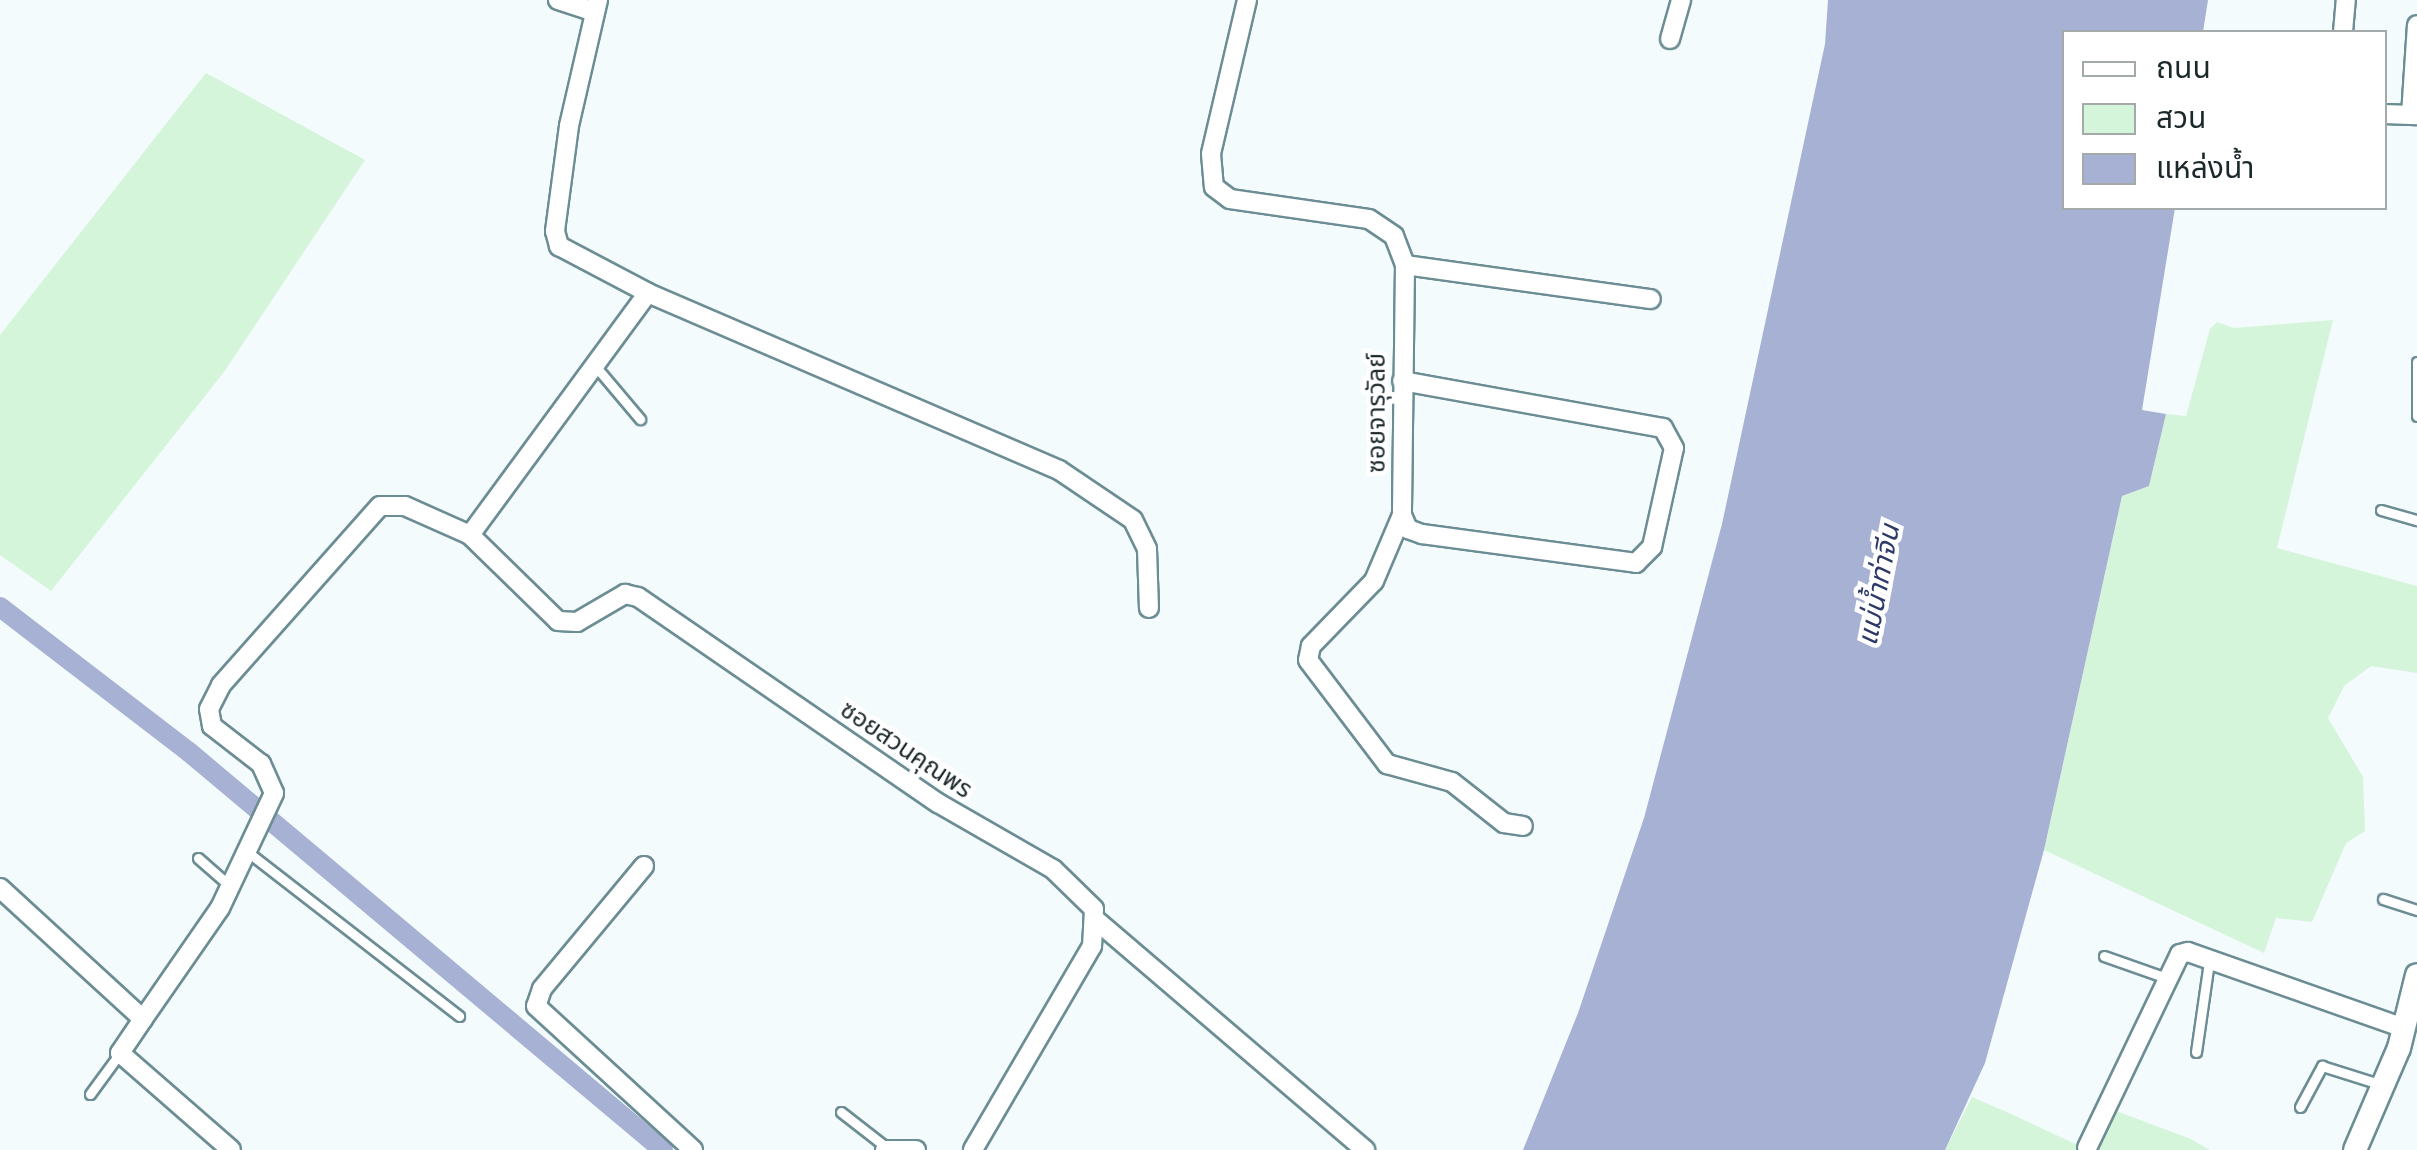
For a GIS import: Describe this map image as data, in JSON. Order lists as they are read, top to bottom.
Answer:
{
  "streets": {
    "street": ["ซอยจารุวัลย์", "ซอยสวนคุณพร"]
  },
  "water": ["แม่น้ำท่าจีน"],
  "legend": ["ถนน", "สวน", "แหล่งน้ำ"]
}
